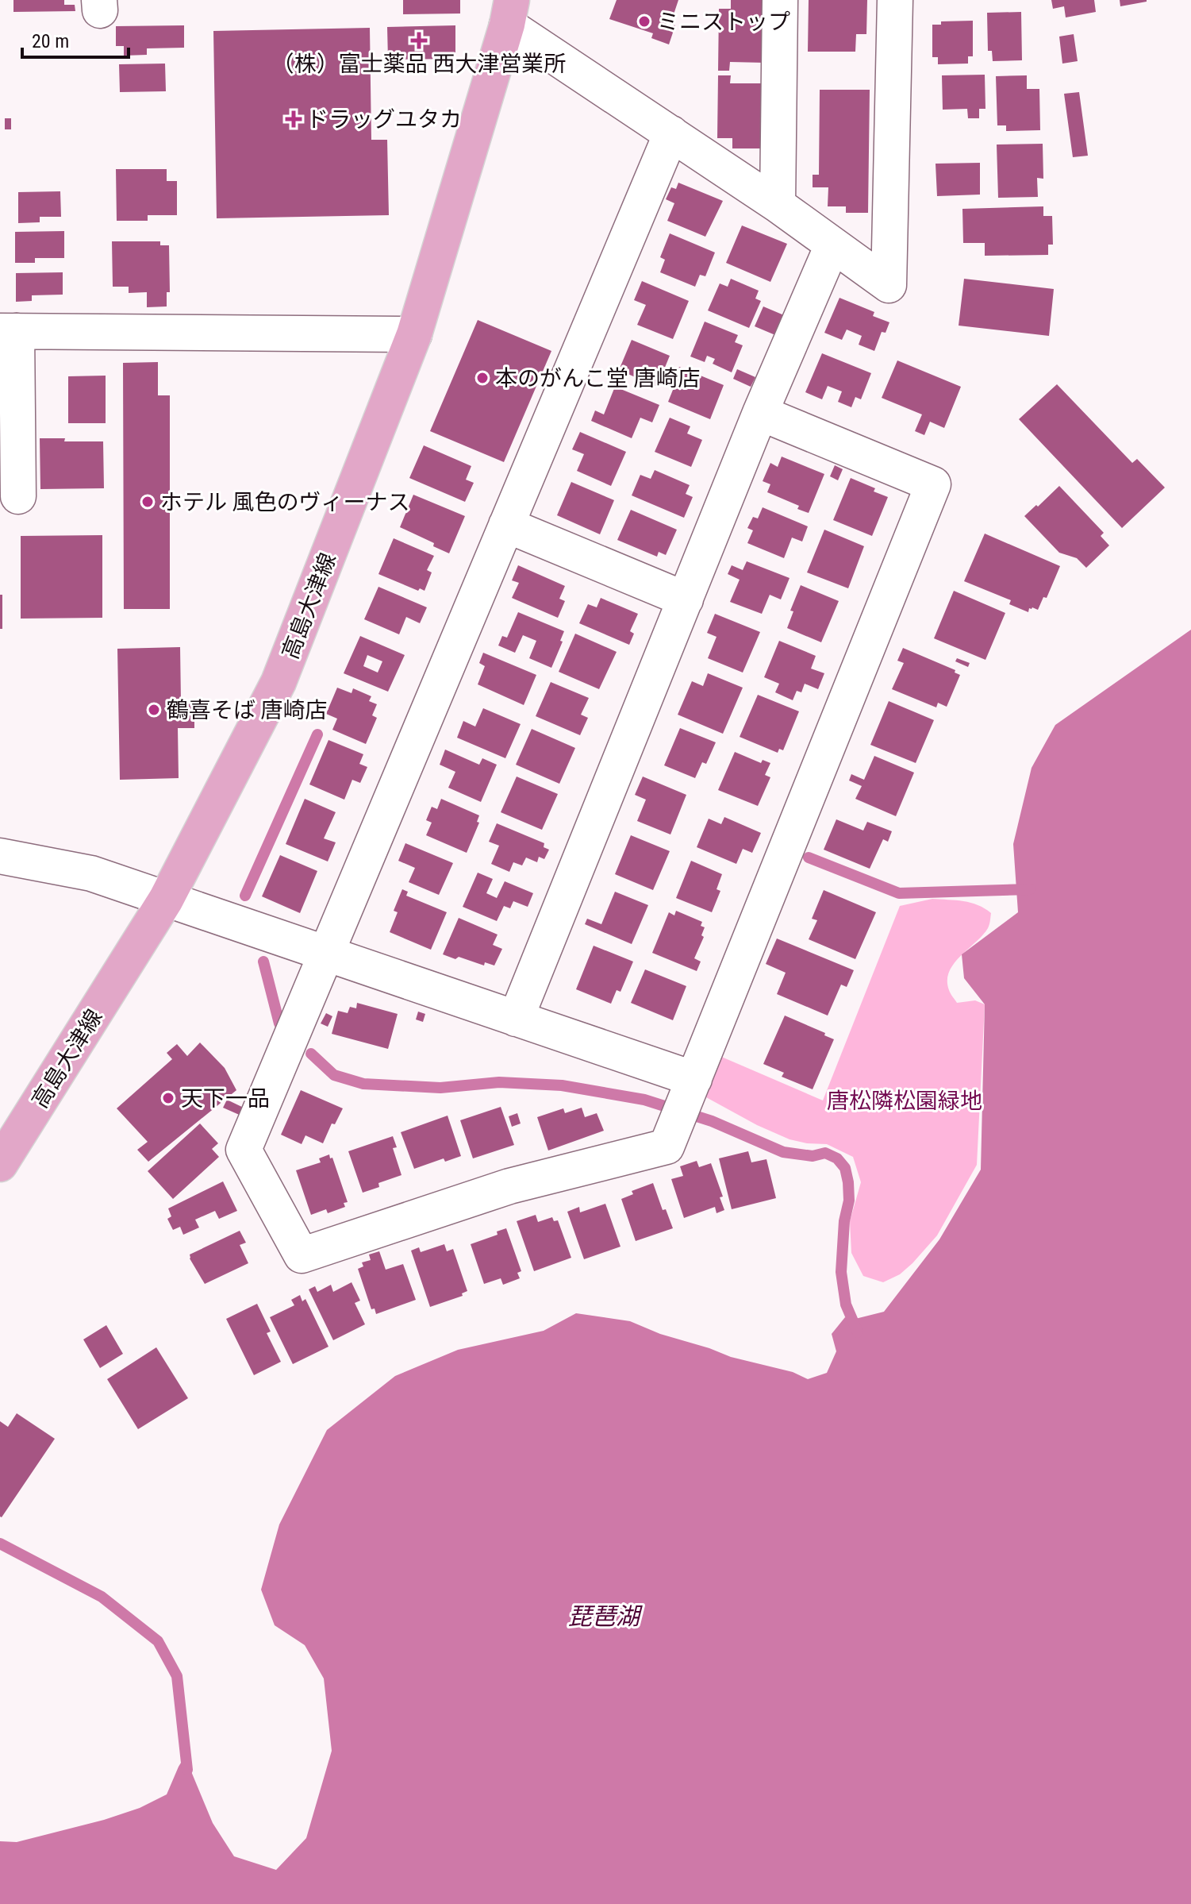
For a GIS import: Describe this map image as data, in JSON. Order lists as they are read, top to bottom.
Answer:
{
  "streets": {
    "main road": ["高島大津線"]
  },
  "water": ["琵琶湖"],
  "parks": ["唐松隣松園緑地"],
  "places": {
    "other": [
      "ミニストップ",
      "本のがんこ堂 唐崎店",
      "ホテル 風色のヴィーナス",
      "鶴喜そば 唐崎店",
      "天下一品"
    ],
    "health": ["（株）富士薬品 西大津営業所", "ドラッグユタカ"]
  },
  "scale_bar": "20 m"
}
